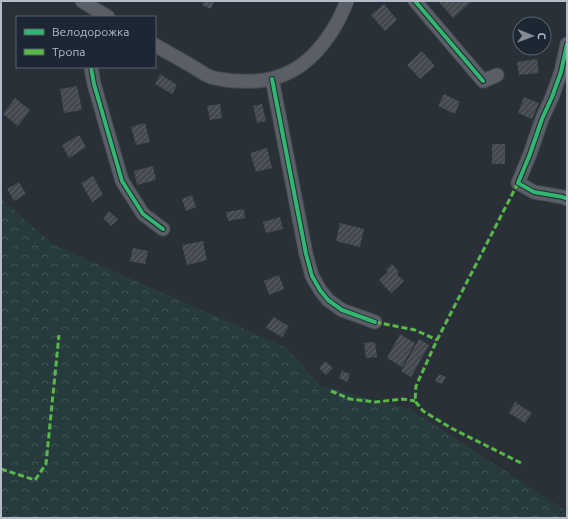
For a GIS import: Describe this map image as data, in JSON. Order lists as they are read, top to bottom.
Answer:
{
  "legend": ["Велодорожка", "Тропа"],
  "north": "right"
}
